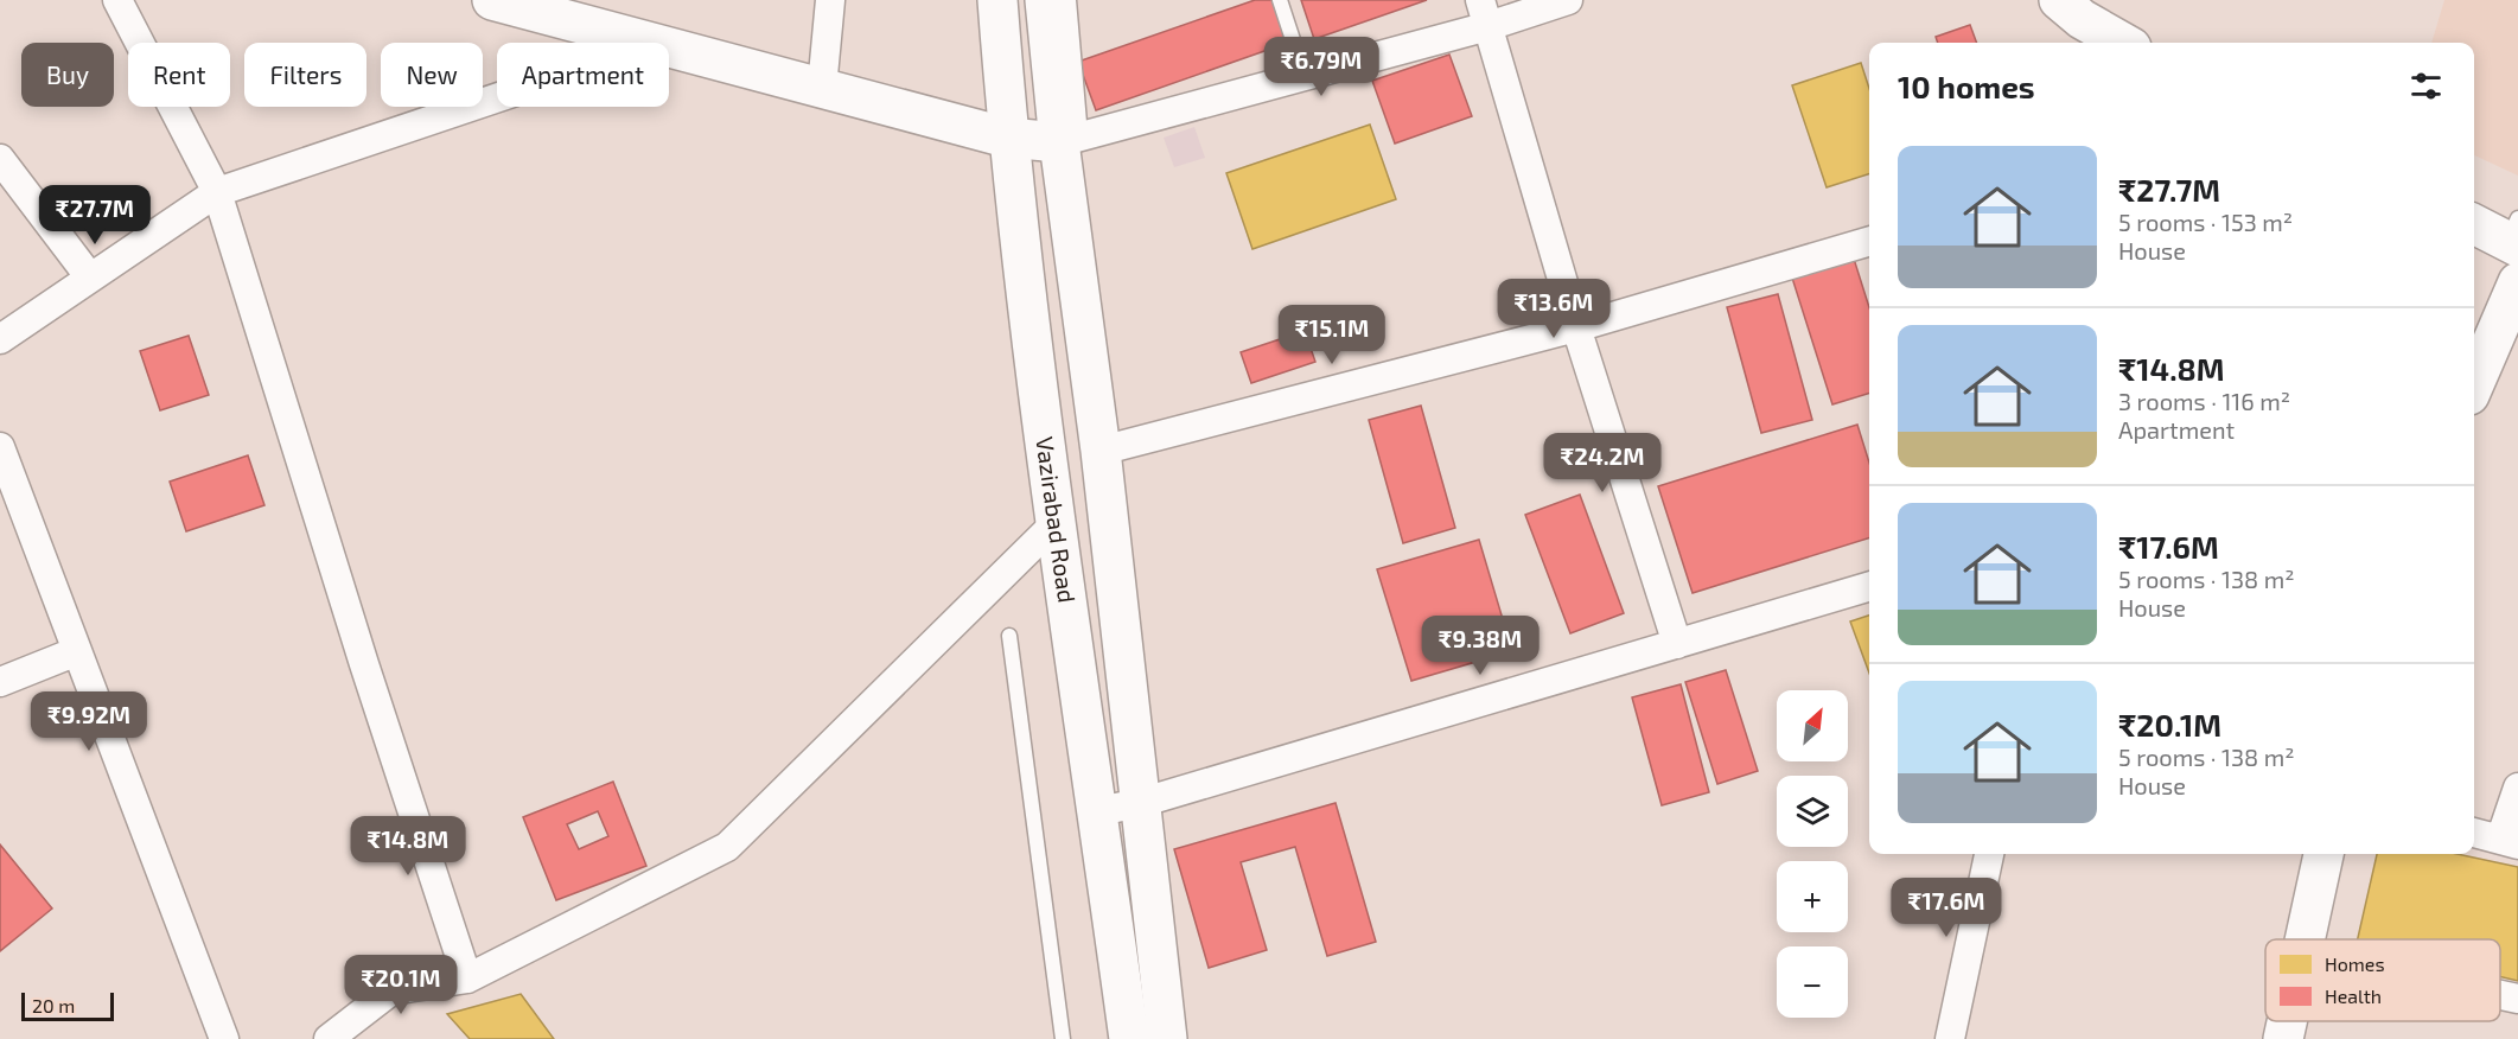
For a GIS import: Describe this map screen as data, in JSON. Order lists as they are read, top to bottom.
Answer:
{
  "streets": {
    "main road": ["Vazirabad Road"]
  },
  "legend": ["Homes", "Health"],
  "scale_bar": "20 m",
  "north": "top right",
  "page": {
    "price": [
      "₹6.79M",
      "₹27.7M",
      "₹13.6M",
      "₹15.1M",
      "₹24.2M",
      "₹9.38M",
      "₹9.92M",
      "₹14.8M",
      "₹17.6M",
      "₹20.1M"
    ],
    "chip": [
      "Buy",
      "Rent",
      "Filters",
      "New",
      "Apartment"
    ],
    "heading": "10 homes",
    "list": [
      {
        "name": "₹27.7M",
        "note": "5 rooms · 153 m² · House"
      },
      {
        "name": "₹14.8M",
        "note": "3 rooms · 116 m² · Apartment"
      },
      {
        "name": "₹17.6M",
        "note": "5 rooms · 138 m² · House"
      },
      {
        "name": "₹20.1M",
        "note": "5 rooms · 138 m² · House"
      }
    ],
    "map_buttons": ["+", "−"],
    "scale": "20 m"
  }
}
